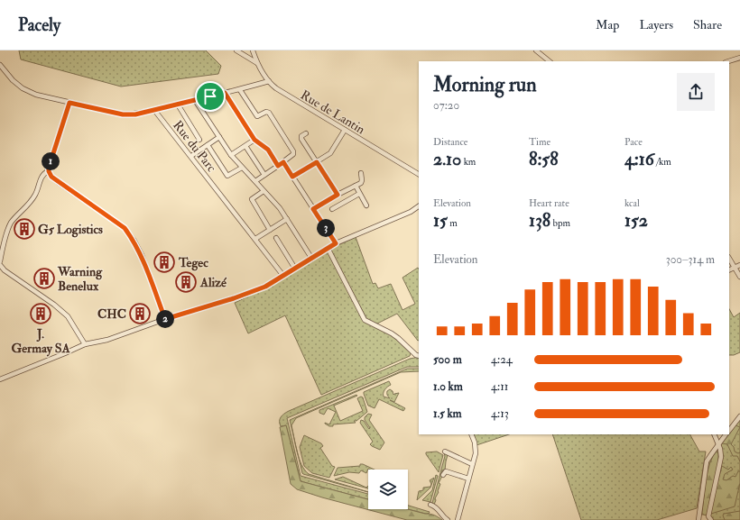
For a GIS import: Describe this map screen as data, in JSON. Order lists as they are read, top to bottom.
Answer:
{
  "streets": {
    "street": ["Rue de Lantin", "Rue du Parc"]
  },
  "places": {
    "building": [
      "G5 Logistics",
      "Tegec",
      "Warning Benelux",
      "Alizé",
      "J. Germay SA",
      "CHC"
    ]
  },
  "page": {
    "header": "Pacely",
    "nav": ["Map", "Layers", "Share"],
    "heading": ["Morning run", "07:20"],
    "stats": [
      ["Distance", "2.10 km"],
      ["Time", "8:58"],
      ["Pace", "4:16 /km"],
      ["Elevation", "15 m"],
      ["Heart rate", "138 bpm"],
      ["kcal", "152"]
    ],
    "pins": ["1", "3", "2"],
    "chart": ["Elevation", "300–314 m"],
    "list": [
      {
        "name": "500 m",
        "note": "4:24"
      },
      {
        "name": "1.0 km",
        "note": "4:11"
      },
      {
        "name": "1.5 km",
        "note": "4:13"
      }
    ]
  }
}
